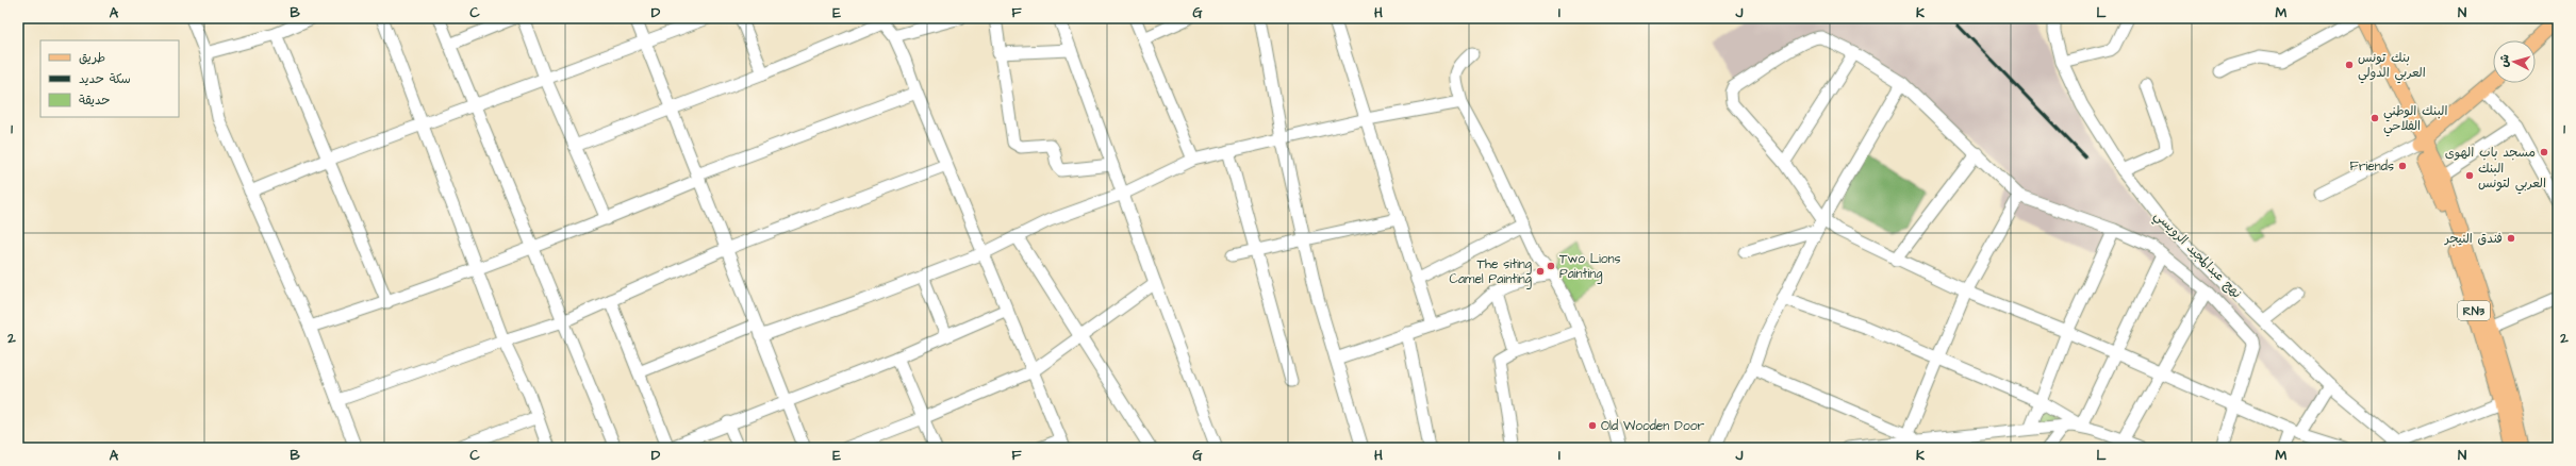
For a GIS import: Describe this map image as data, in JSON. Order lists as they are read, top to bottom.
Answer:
{
  "streets": {
    "main road": ["RN3"],
    "street": ["نهج عبدالمجيد الرويسي"]
  },
  "places": [
    "بنك تونس العربي الدولي",
    "البنك الوطني الفلاحي",
    "مسجد باب الهوى",
    "Friends",
    "البنك العربي لتونس",
    "فندق النيجر",
    "Two Lions Painting",
    "The siting Camel Painting",
    "Old Wooden Door"
  ],
  "legend": ["طريق", "سكة حديد", "حديقة"],
  "north": "left",
  "grid": {
    "columns": [
      "A",
      "B",
      "C",
      "D",
      "E",
      "F",
      "G",
      "H",
      "I",
      "J",
      "K",
      "L",
      "M",
      "N"
    ],
    "rows": ["1", "2"]
  }
}
